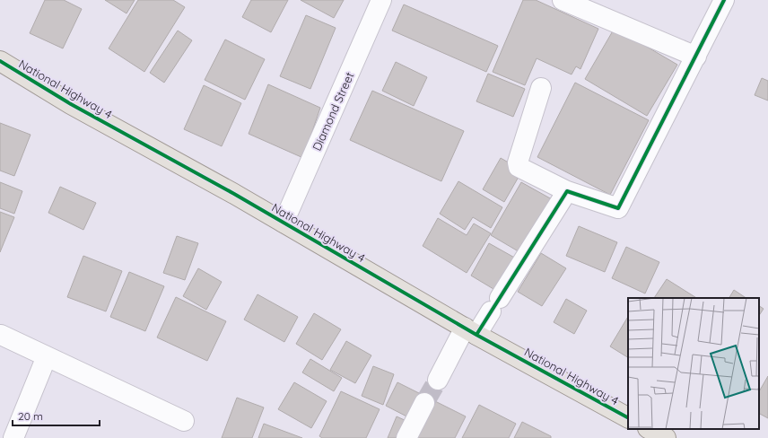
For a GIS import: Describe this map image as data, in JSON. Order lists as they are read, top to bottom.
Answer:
{
  "streets": {
    "main road": ["National Highway 4"],
    "street": ["Diamond Street"]
  },
  "crossings": [
    ["National Highway 4", "Diamond Street"]
  ],
  "scale_bar": "20 m"
}
